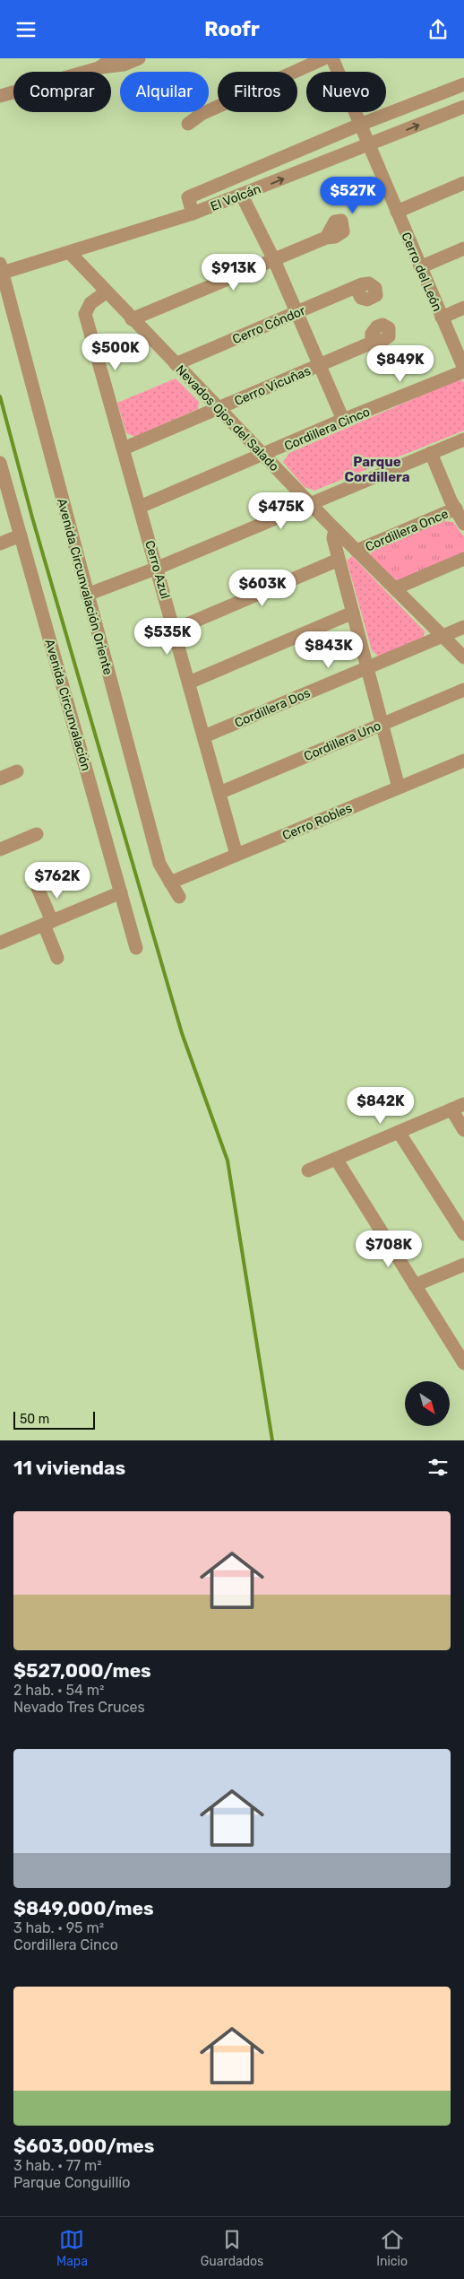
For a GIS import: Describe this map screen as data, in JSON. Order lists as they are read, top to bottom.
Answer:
{
  "streets": {
    "street": [
      "El Volcán",
      "Cerro del León",
      "Cerro Cóndor",
      "Cerro Vicuñas",
      "Nevados Ojos del Salado",
      "Cordillera Cinco",
      "Cordillera Once",
      "Cerro Azul",
      "Avenida Circunvalación Oriente",
      "Avenida Circunvalación",
      "Cordillera Dos",
      "Cordillera Uno",
      "Cerro Robles"
    ]
  },
  "crossings": [
    ["El Volcán", "Cerro del León"],
    ["El Volcán", "Nevados Ojos del Salado"],
    ["El Volcán", "Avenida Circunvalación Oriente"],
    ["Cerro del León", "Cordillera Cinco"],
    ["Cerro Cóndor", "Nevados Ojos del Salado"],
    ["Cerro Vicuñas", "Nevados Ojos del Salado"],
    ["Cerro Vicuñas", "Cerro Azul"],
    ["Nevados Ojos del Salado", "Cordillera Cinco"],
    ["Nevados Ojos del Salado", "Cordillera Once"],
    ["Nevados Ojos del Salado", "Cerro Azul"],
    ["Nevados Ojos del Salado", "Cordillera Dos"],
    ["Cordillera Cinco", "Cerro Azul"],
    ["Cerro Azul", "Cordillera Dos"],
    ["Cerro Azul", "Cordillera Uno"],
    ["Cerro Azul", "Cerro Robles"],
    ["Avenida Circunvalación Oriente", "Cerro Robles"]
  ],
  "districts": ["Parque Cordillera"],
  "scale_bar": "50 m",
  "north": "bottom right",
  "page": {
    "header": "Roofr",
    "chip": [
      "Comprar",
      "Alquilar",
      "Filtros",
      "Nuevo"
    ],
    "price": [
      "$527K",
      "$913K",
      "$500K",
      "$849K",
      "$475K",
      "$603K",
      "$535K",
      "$843K",
      "$762K",
      "$842K",
      "$708K"
    ],
    "scale": "50 m",
    "heading": "11 viviendas",
    "list": [
      {
        "name": "$527,000/mes",
        "note": "2 hab. · 54 m² · Nevado Tres Cruces"
      },
      {
        "name": "$849,000/mes",
        "note": "3 hab. · 95 m² · Cordillera Cinco"
      },
      {
        "name": "$603,000/mes",
        "note": "3 hab. · 77 m² · Parque Conguillío"
      }
    ],
    "tabs": ["Mapa", "Guardados", "Inicio"]
  }
}
